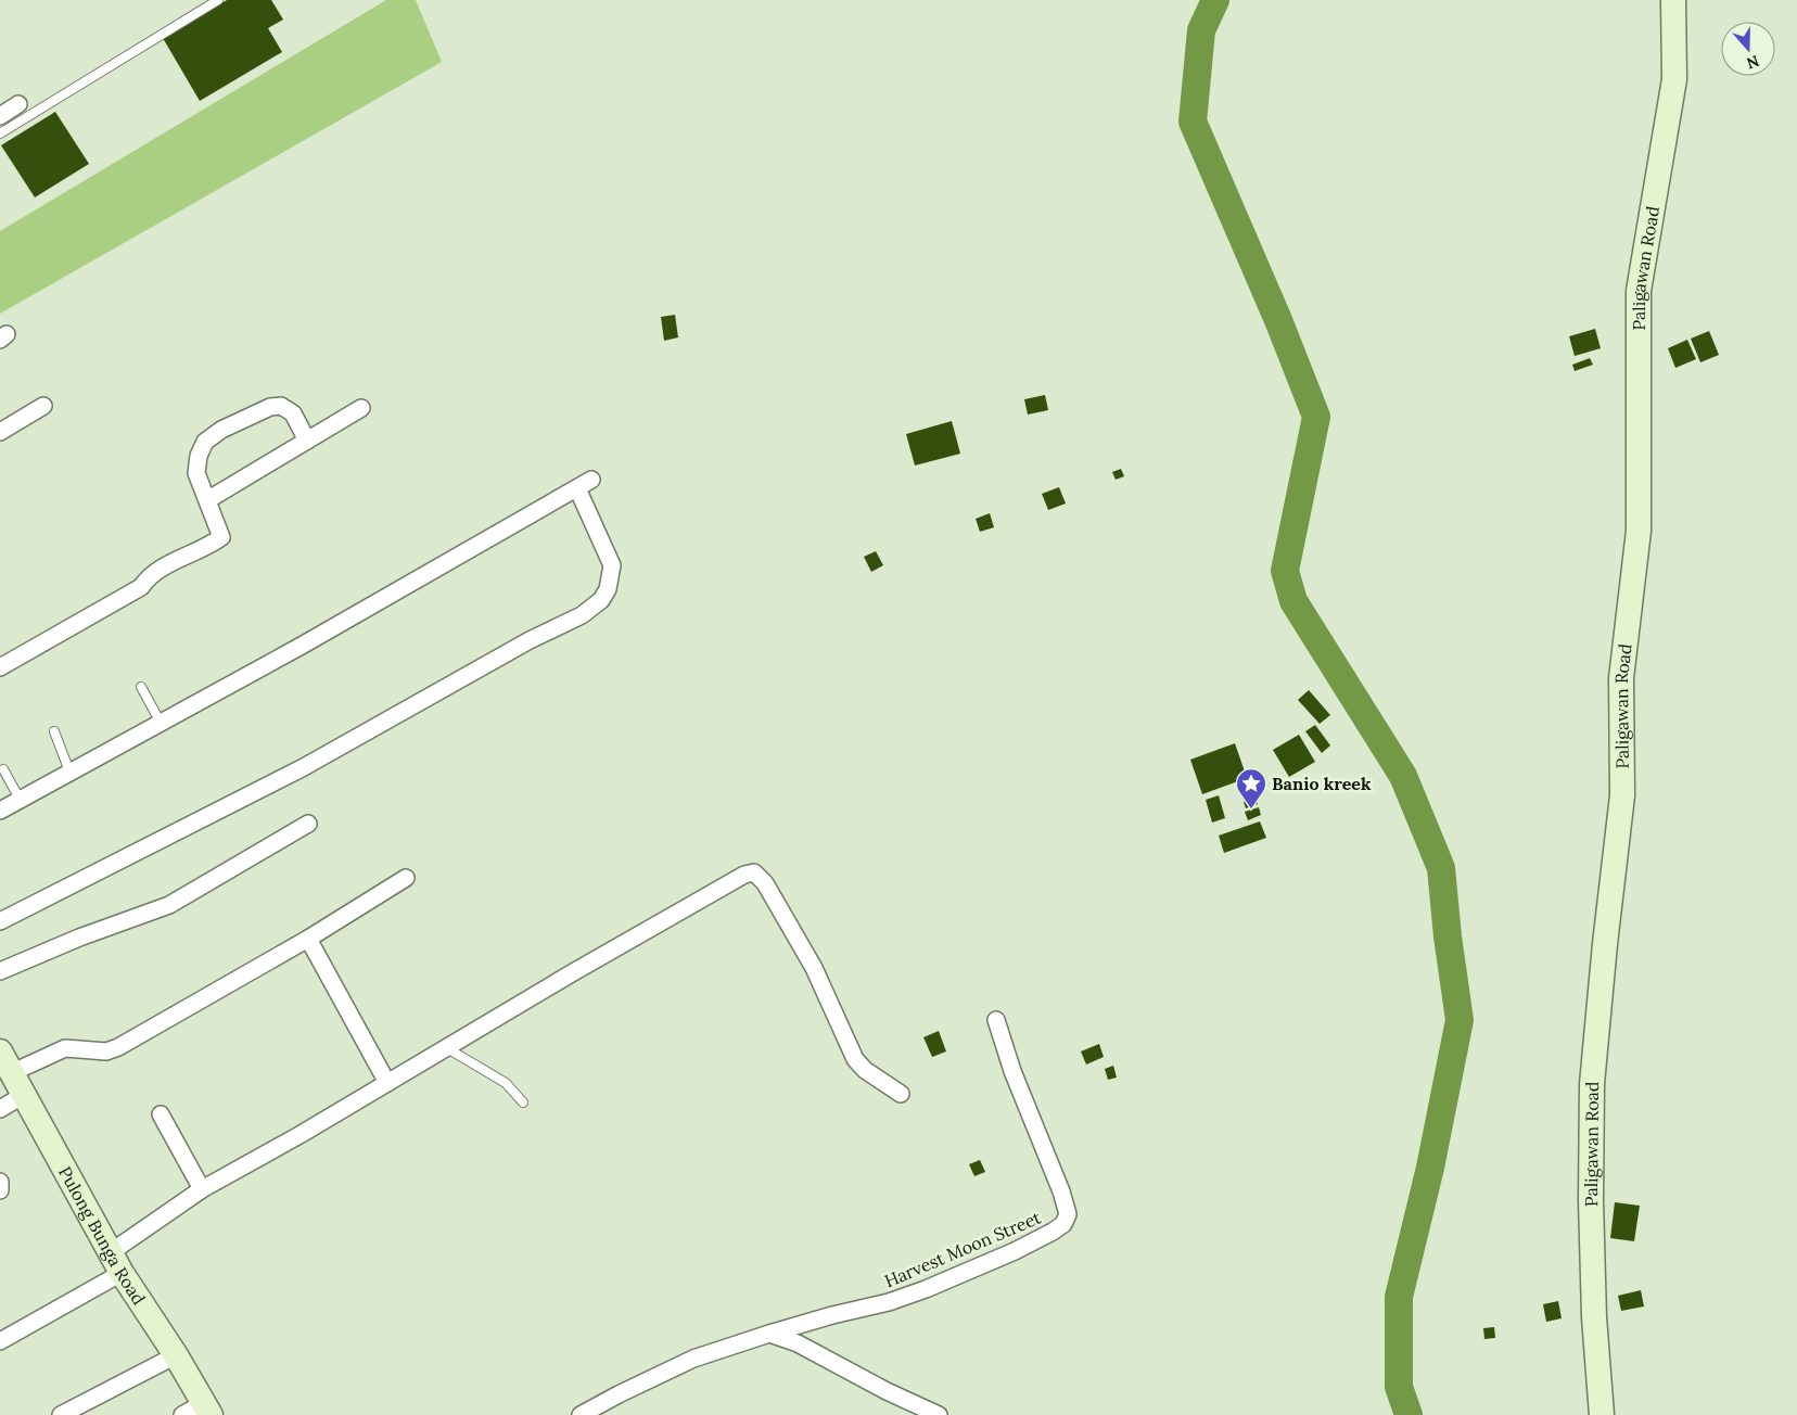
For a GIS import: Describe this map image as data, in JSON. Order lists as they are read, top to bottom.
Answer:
{
  "streets": {
    "street": ["Paligawan Road", "Pulong Bunga Road", "Harvest Moon Street"]
  },
  "places": {
    "place": ["Banio kreek"]
  },
  "north": "bottom"
}
